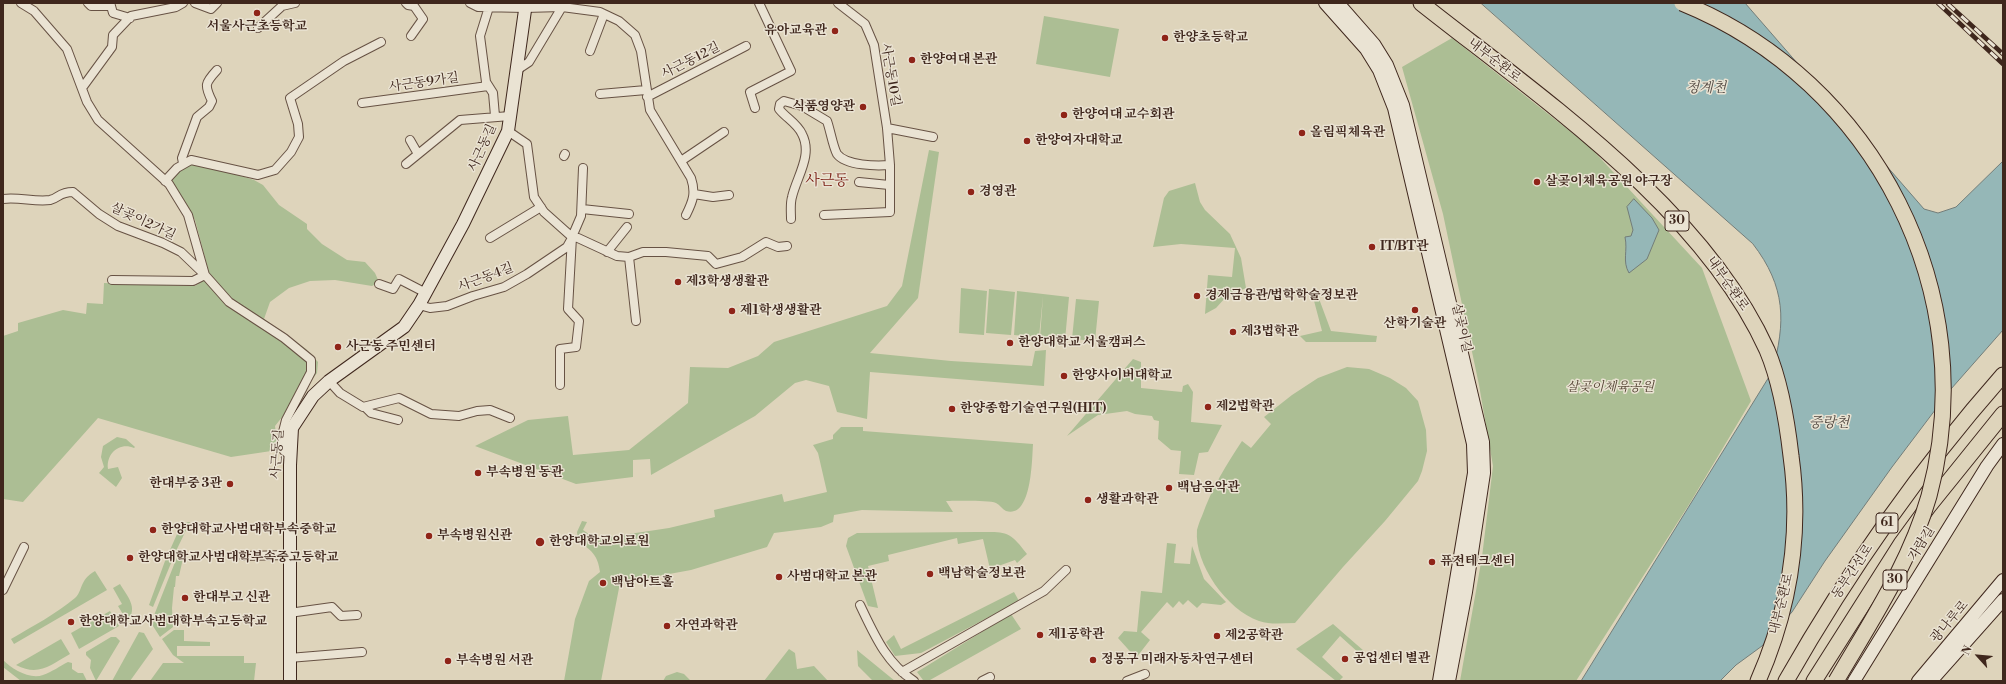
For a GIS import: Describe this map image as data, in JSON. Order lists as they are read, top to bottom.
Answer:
{
  "streets": {
    "highway": [
      "내부순환로",
      "30",
      "61",
      "동부간선로"
    ],
    "main road": [
      "사근동길",
      "살곶이길",
      "가람길",
      "광나루로"
    ],
    "street": [
      "사근동12길",
      "사근동10길",
      "사근동9가길",
      "살곶이2가길",
      "사근동4길"
    ]
  },
  "crossings": [
    ["사근동12길", "사근동길"],
    ["사근동길", "살곶이2가길"],
    ["사근동길", "사근동4길"]
  ],
  "districts": ["사근동"],
  "water": ["청계천", "중랑천"],
  "parks": ["살곶이체육공원"],
  "places": [
    "서울사근초등학교",
    "유아교육관",
    "한양초등학교",
    "한양여대 본관",
    "식품영양관",
    "한양여대 교수회관",
    "올림픽체육관",
    "한양여자대학교",
    "살곶이체육공원 야구장",
    "경영관",
    "IT/BT관",
    "제3학생생활관",
    "경제금융관/법학학술정보관",
    "산학기술관",
    "제1학생생활관",
    "제3법학관",
    "한양대학교 서울캠퍼스",
    "사근동 주민센터",
    "한양사이버대학교",
    "제2법학관",
    "한양종합기술연구원(HIT)",
    "부속병원 동관",
    "한대부중 3관",
    "백남음악관",
    "생활과학관",
    "한양대학교사범대학부속중학교",
    "부속병원신관",
    "한양대학교의료원",
    "한양대학교사범대학부속중고등학교",
    "퓨전테크센터",
    "백남학술정보관",
    "사범대학교 본관",
    "백남아트홀",
    "한대부고 신관",
    "한양대학교사범대학부속고등학교",
    "자연과학관",
    "제1공학관",
    "제2공학관",
    "공업센터 별관",
    "정몽구 미래자동차연구센터",
    "부속병원 서관"
  ],
  "north": "top left"
}
